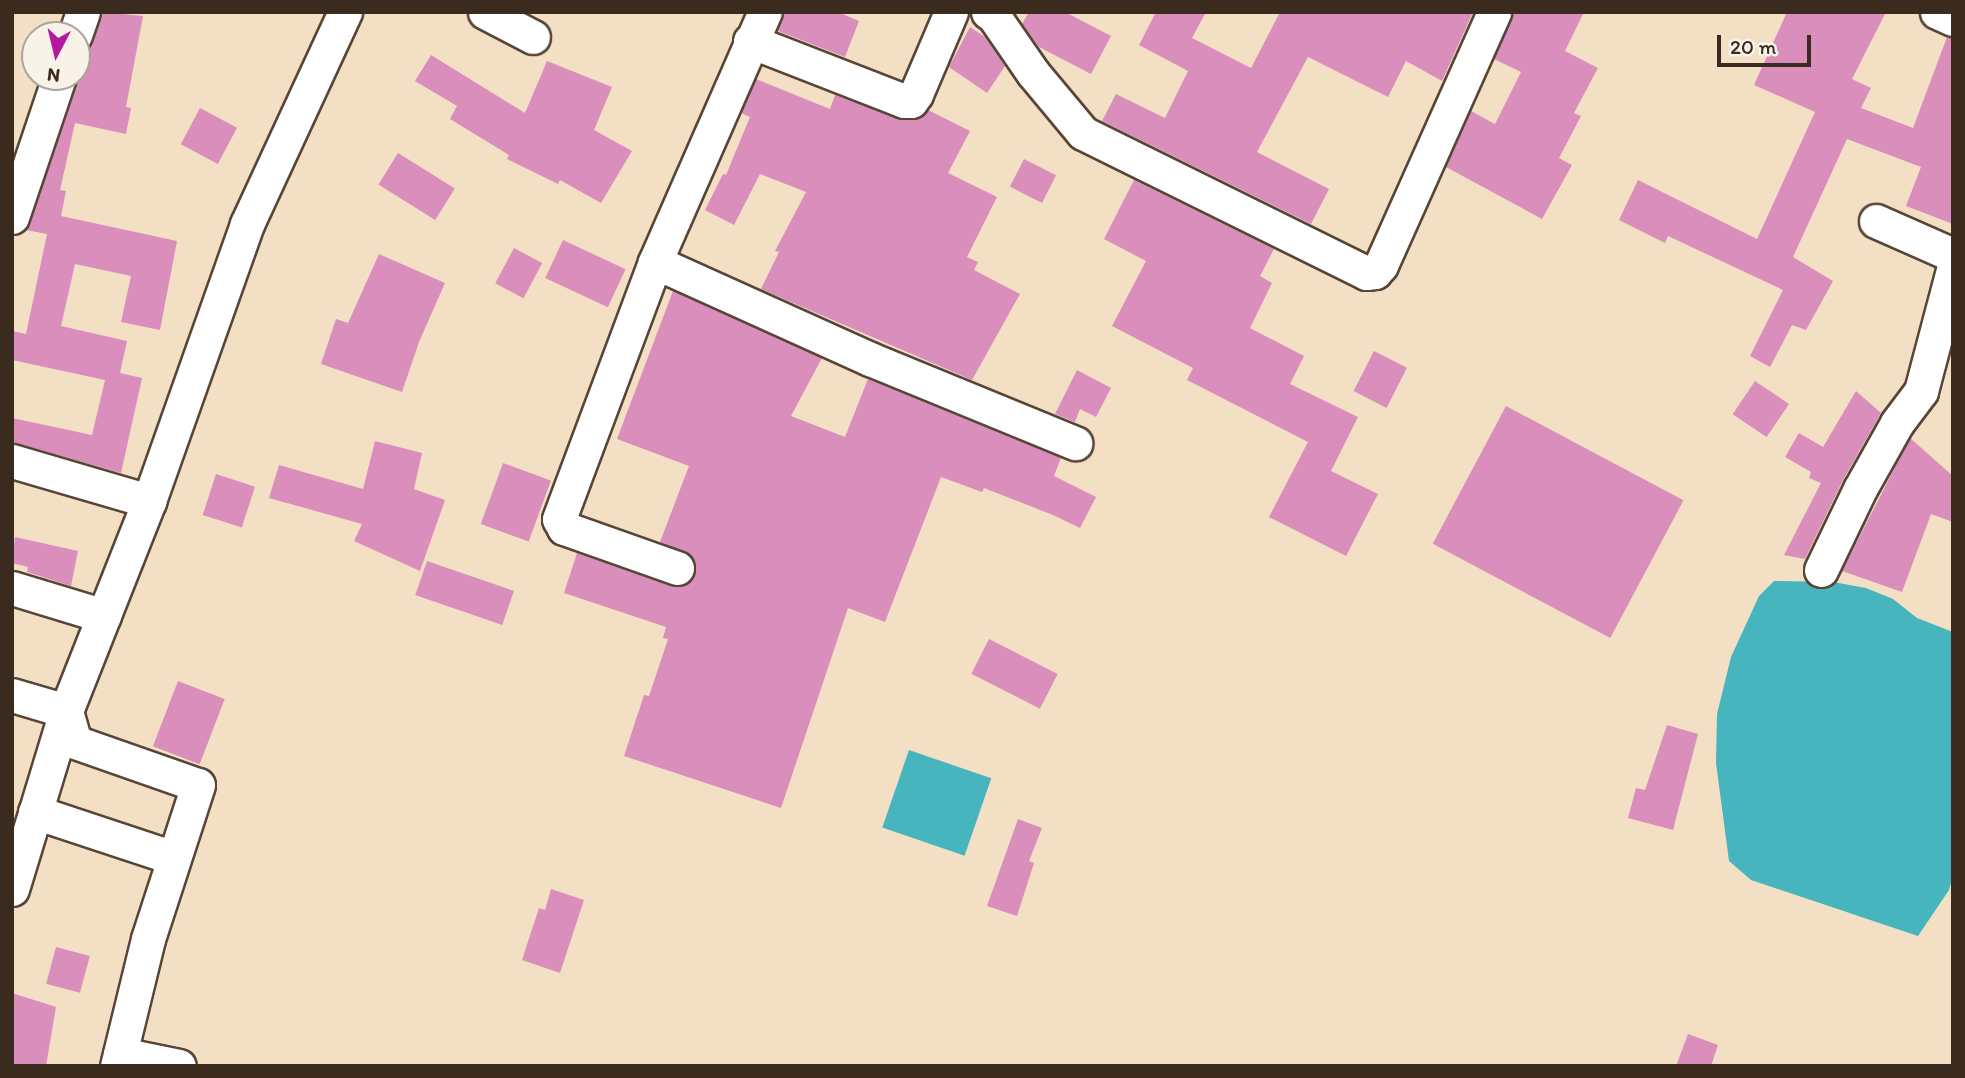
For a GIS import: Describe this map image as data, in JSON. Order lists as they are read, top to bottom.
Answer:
{
  "scale_bar": "20 m",
  "north": "bottom"
}
